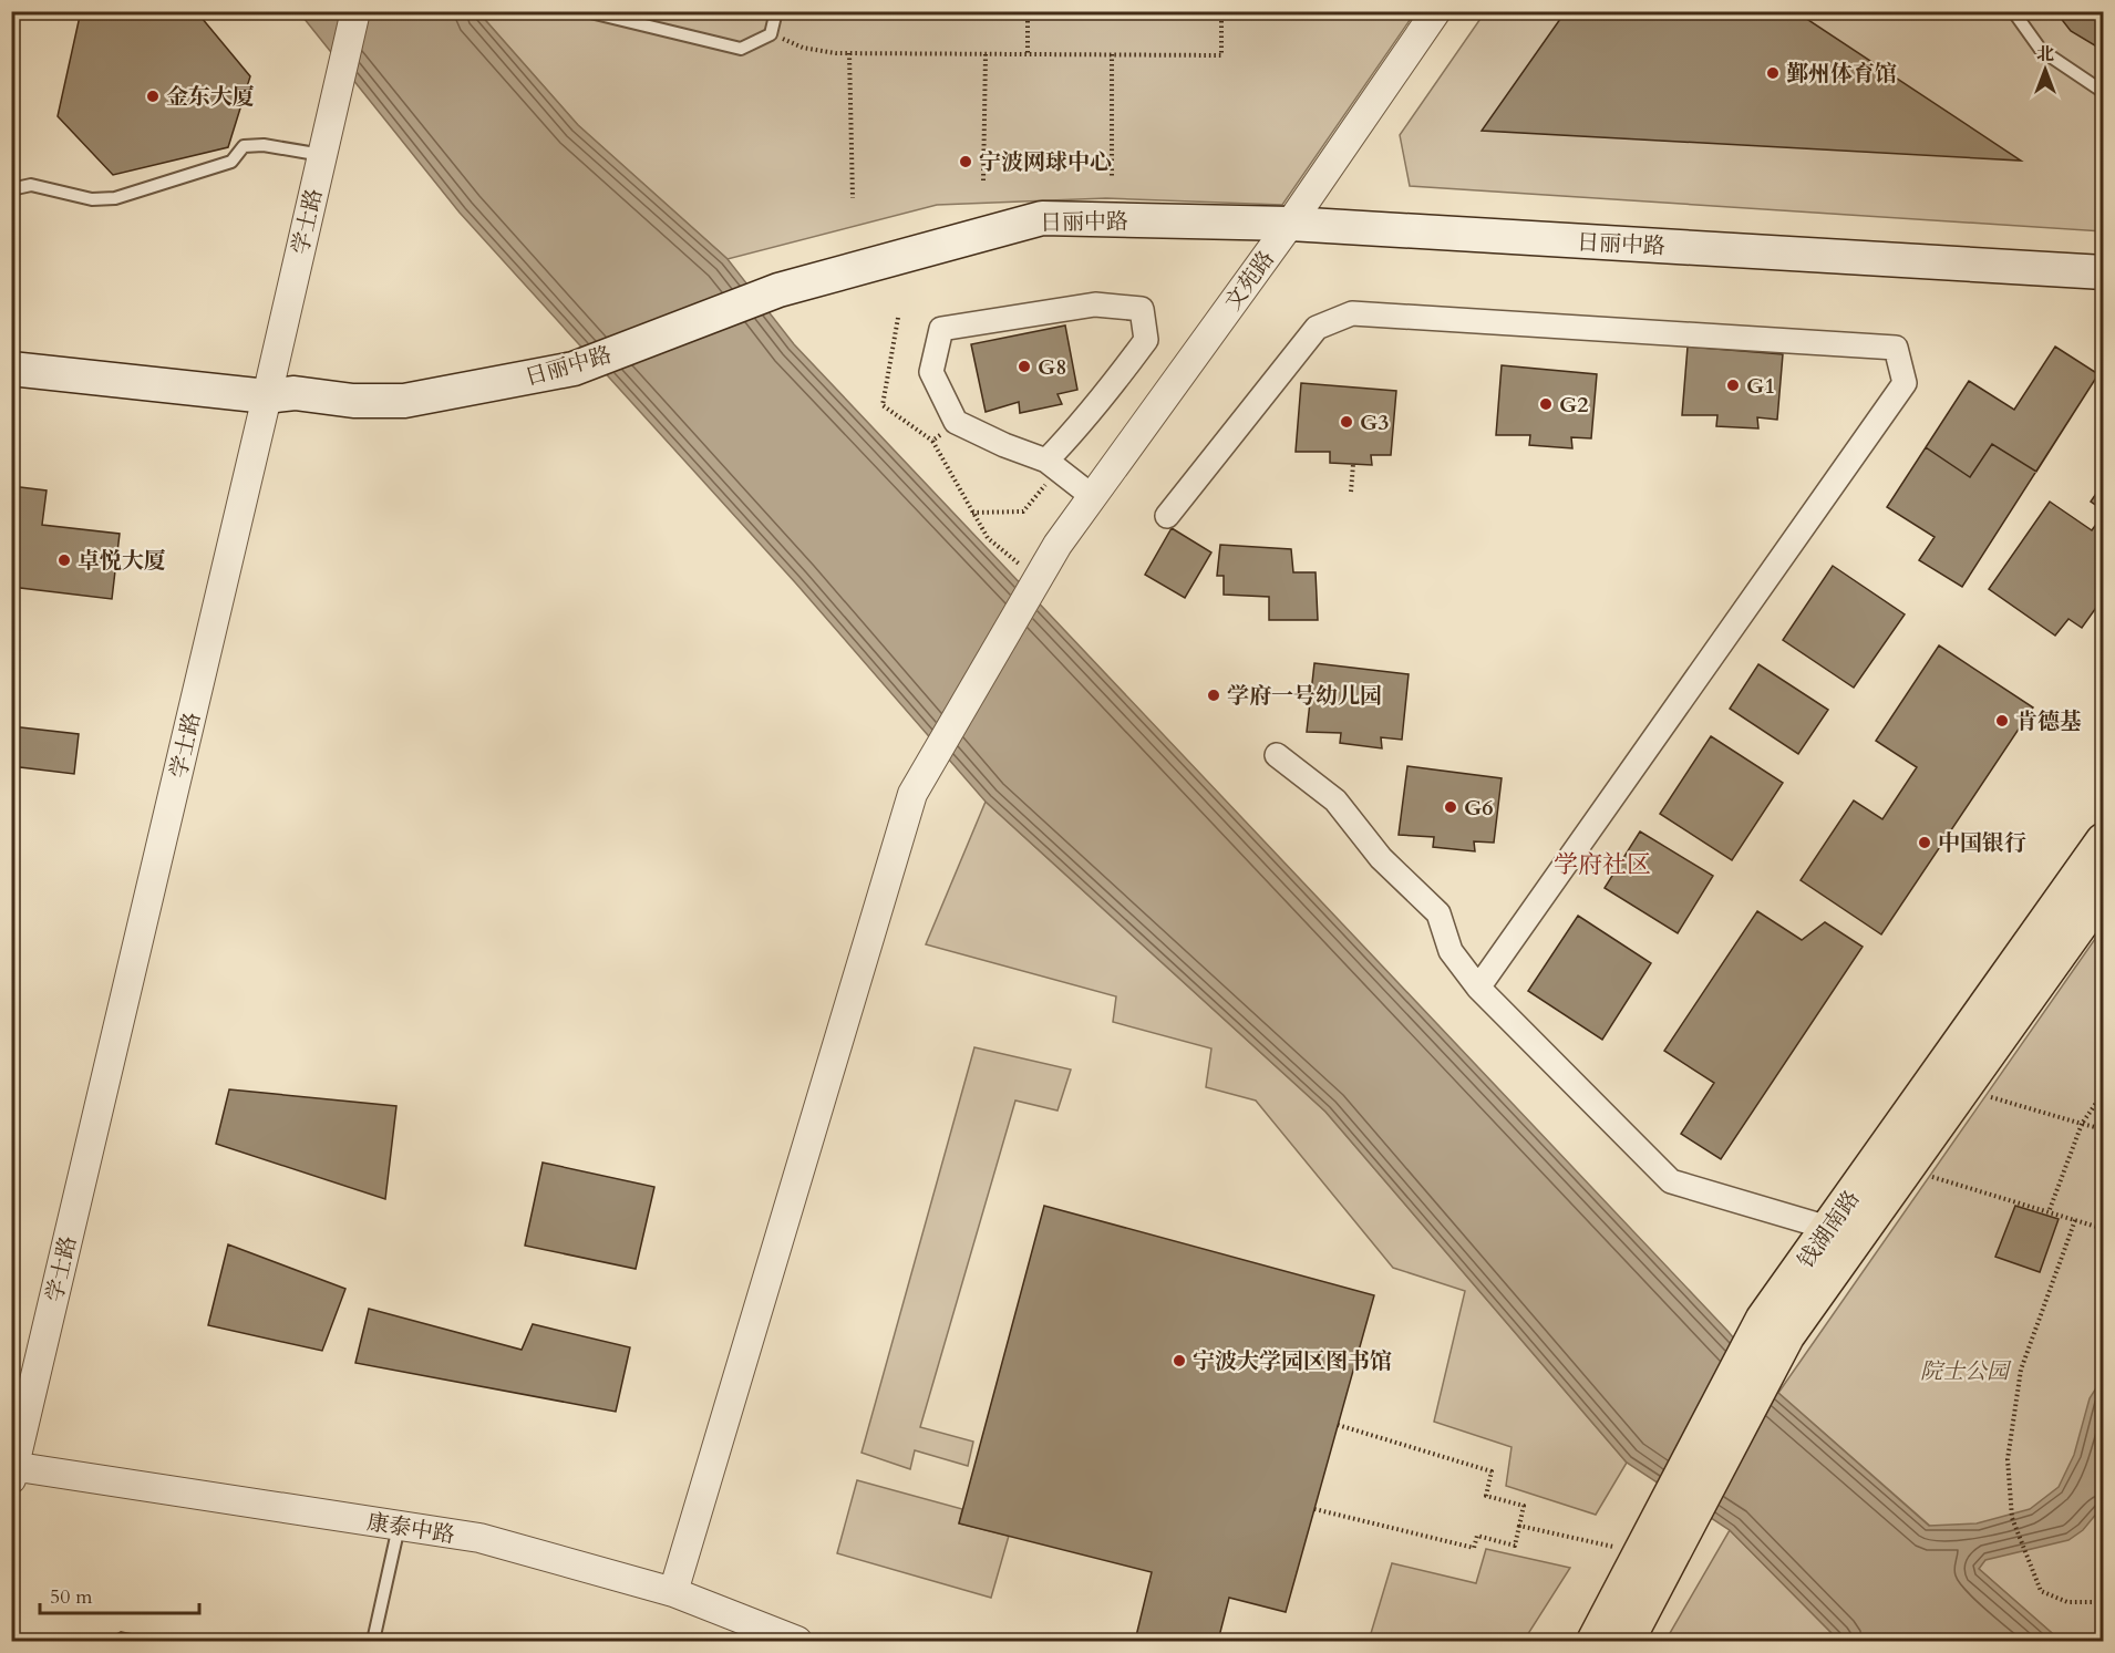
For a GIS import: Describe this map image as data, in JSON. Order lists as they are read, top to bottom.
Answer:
{
  "streets": {
    "main road": ["日丽中路", "钱湖南路"],
    "street": ["学士路", "文苑路", "康泰中路"]
  },
  "crossings": [
    ["学士路", "日丽中路"],
    ["学士路", "康泰中路"],
    ["日丽中路", "文苑路"],
    ["文苑路", "康泰中路"]
  ],
  "districts": ["学府社区"],
  "parks": ["院士公园"],
  "places": [
    "鄞州体育馆",
    "金东大厦",
    "宁波网球中心",
    "G8",
    "G1",
    "G2",
    "G3",
    "卓悦大厦",
    "学府一号幼儿园",
    "肯德基",
    "G6",
    "中国银行",
    "宁波大学园区图书馆"
  ],
  "scale_bar": "50 m",
  "north": "top"
}
